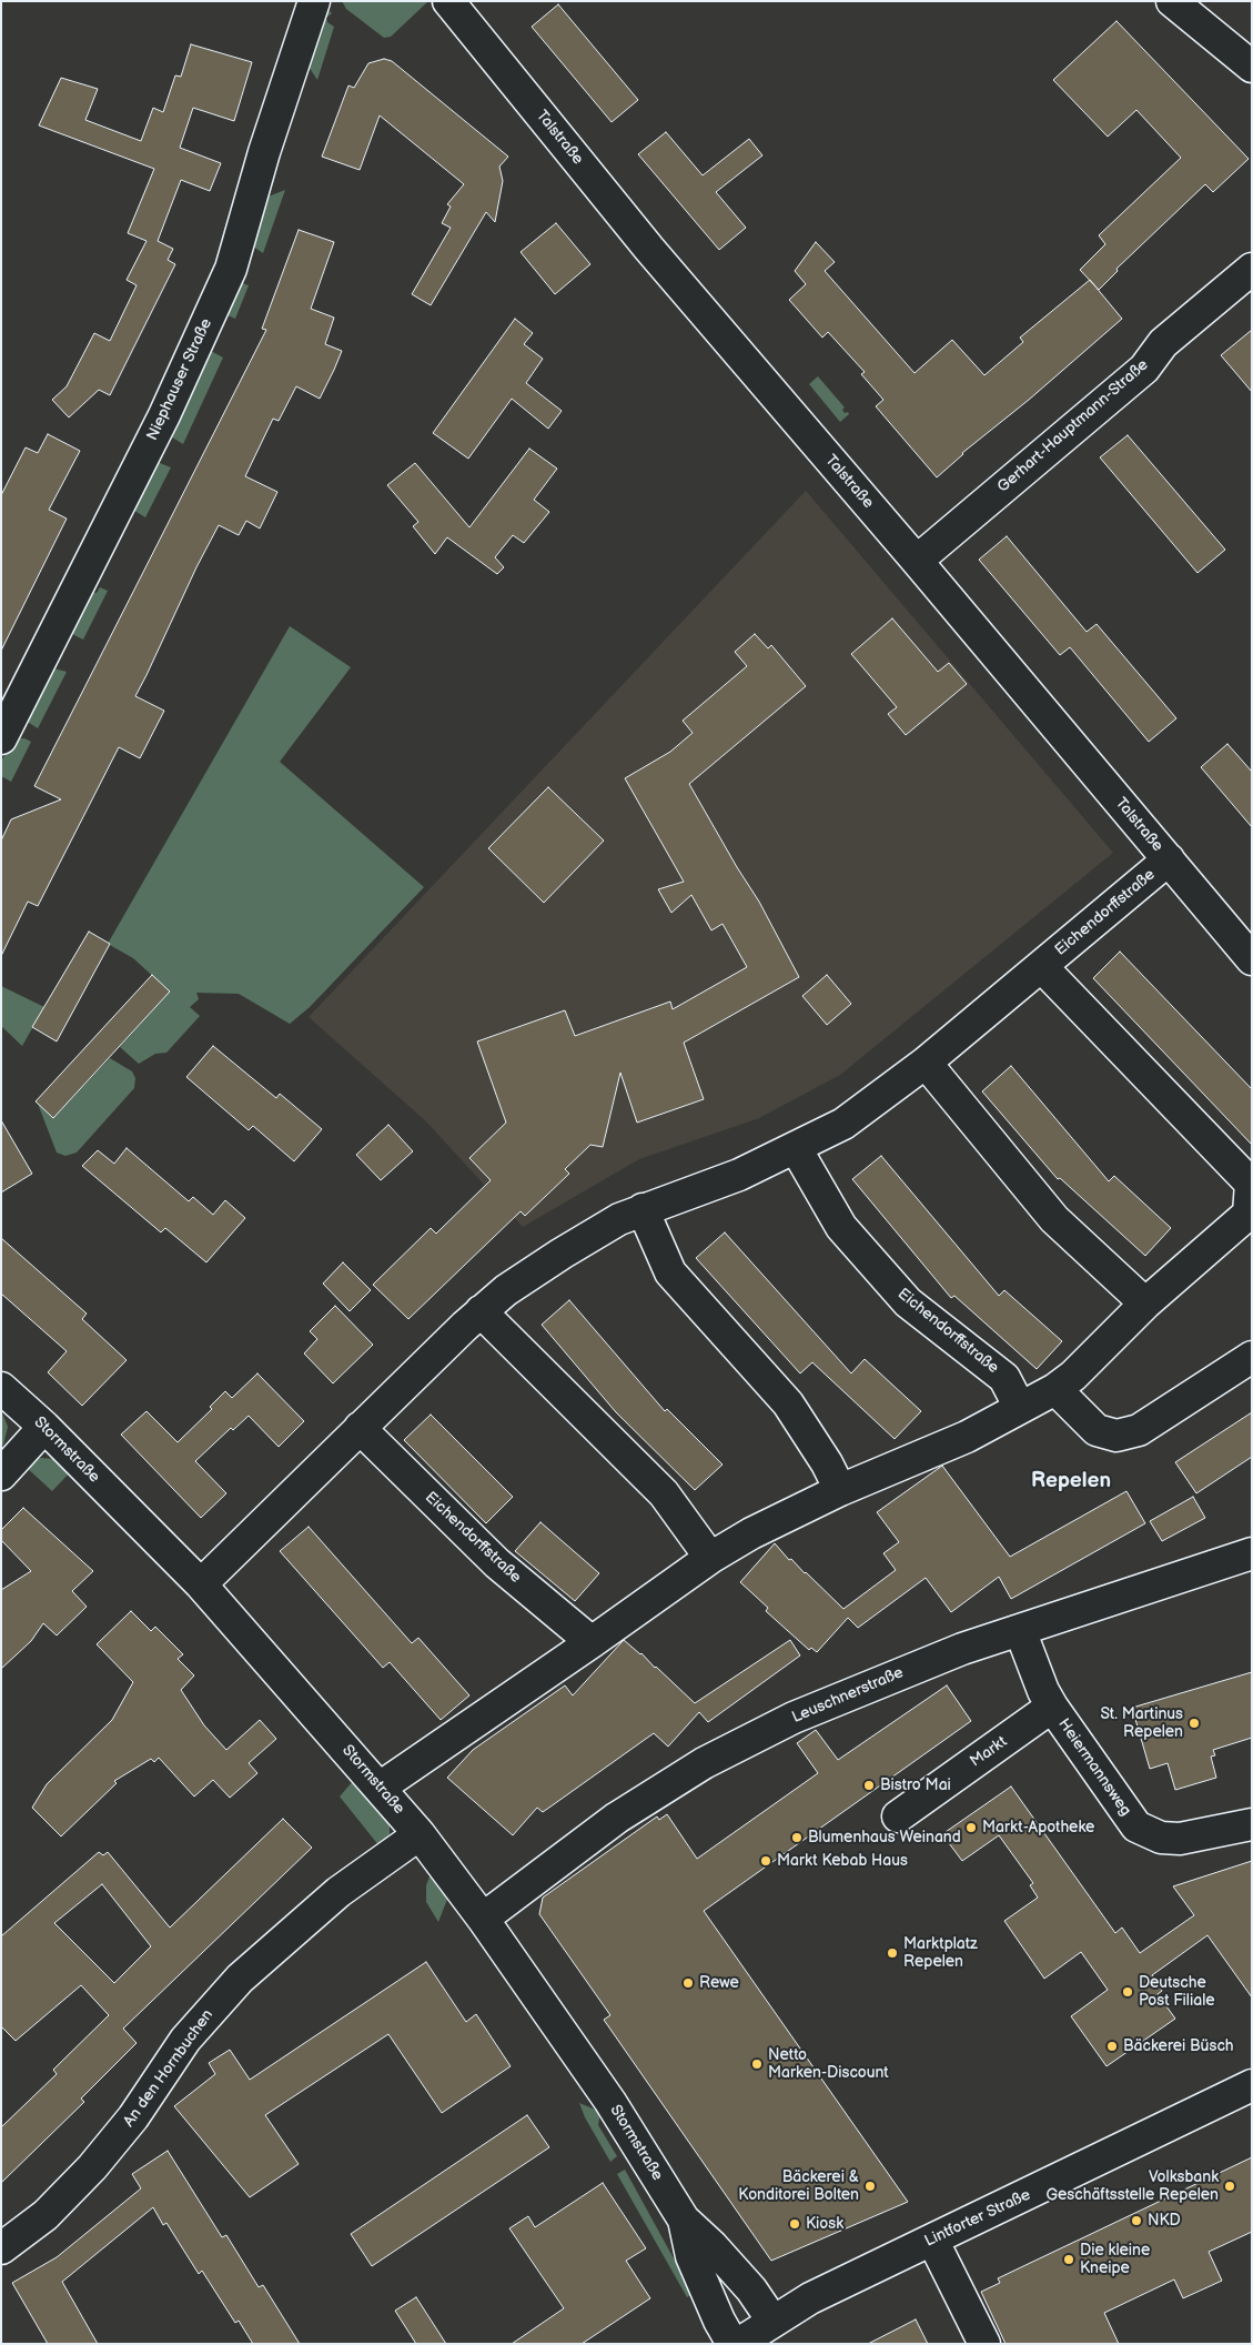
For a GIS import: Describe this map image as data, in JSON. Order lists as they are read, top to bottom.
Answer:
{
  "streets": {
    "street": [
      "Talstraße",
      "Niephauser Straße",
      "Gerhart-Hauptmann-Straße",
      "Eichendorffstraße",
      "Stormstraße",
      "Leuschnerstraße",
      "Markt",
      "Heiermannsweg",
      "An den Hornbuchen",
      "Lintforter Straße"
    ]
  },
  "crossings": [
    ["Talstraße", "Gerhart-Hauptmann-Straße"],
    ["Talstraße", "Eichendorffstraße"],
    ["Eichendorffstraße", "Stormstraße"],
    ["Stormstraße", "Leuschnerstraße"],
    ["Stormstraße", "An den Hornbuchen"],
    ["Stormstraße", "Lintforter Straße"],
    ["Leuschnerstraße", "Heiermannsweg"],
    ["Markt", "Heiermannsweg"]
  ],
  "districts": ["Repelen"],
  "places": [
    "St. Martinus Repelen",
    "Bistro Mai",
    "Markt-Apotheke",
    "Blumenhaus Weinand",
    "Markt Kebab Haus",
    "Marktplatz Repelen",
    "Rewe",
    "Deutsche Post Filiale",
    "Bäckerei Büsch",
    "Netto Marken-Discount",
    "Bäckerei & Konditorei Bolten",
    "Volksbank Geschäftsstelle Repelen",
    "NKD",
    "Kiosk",
    "Die kleine Kneipe"
  ]
}
